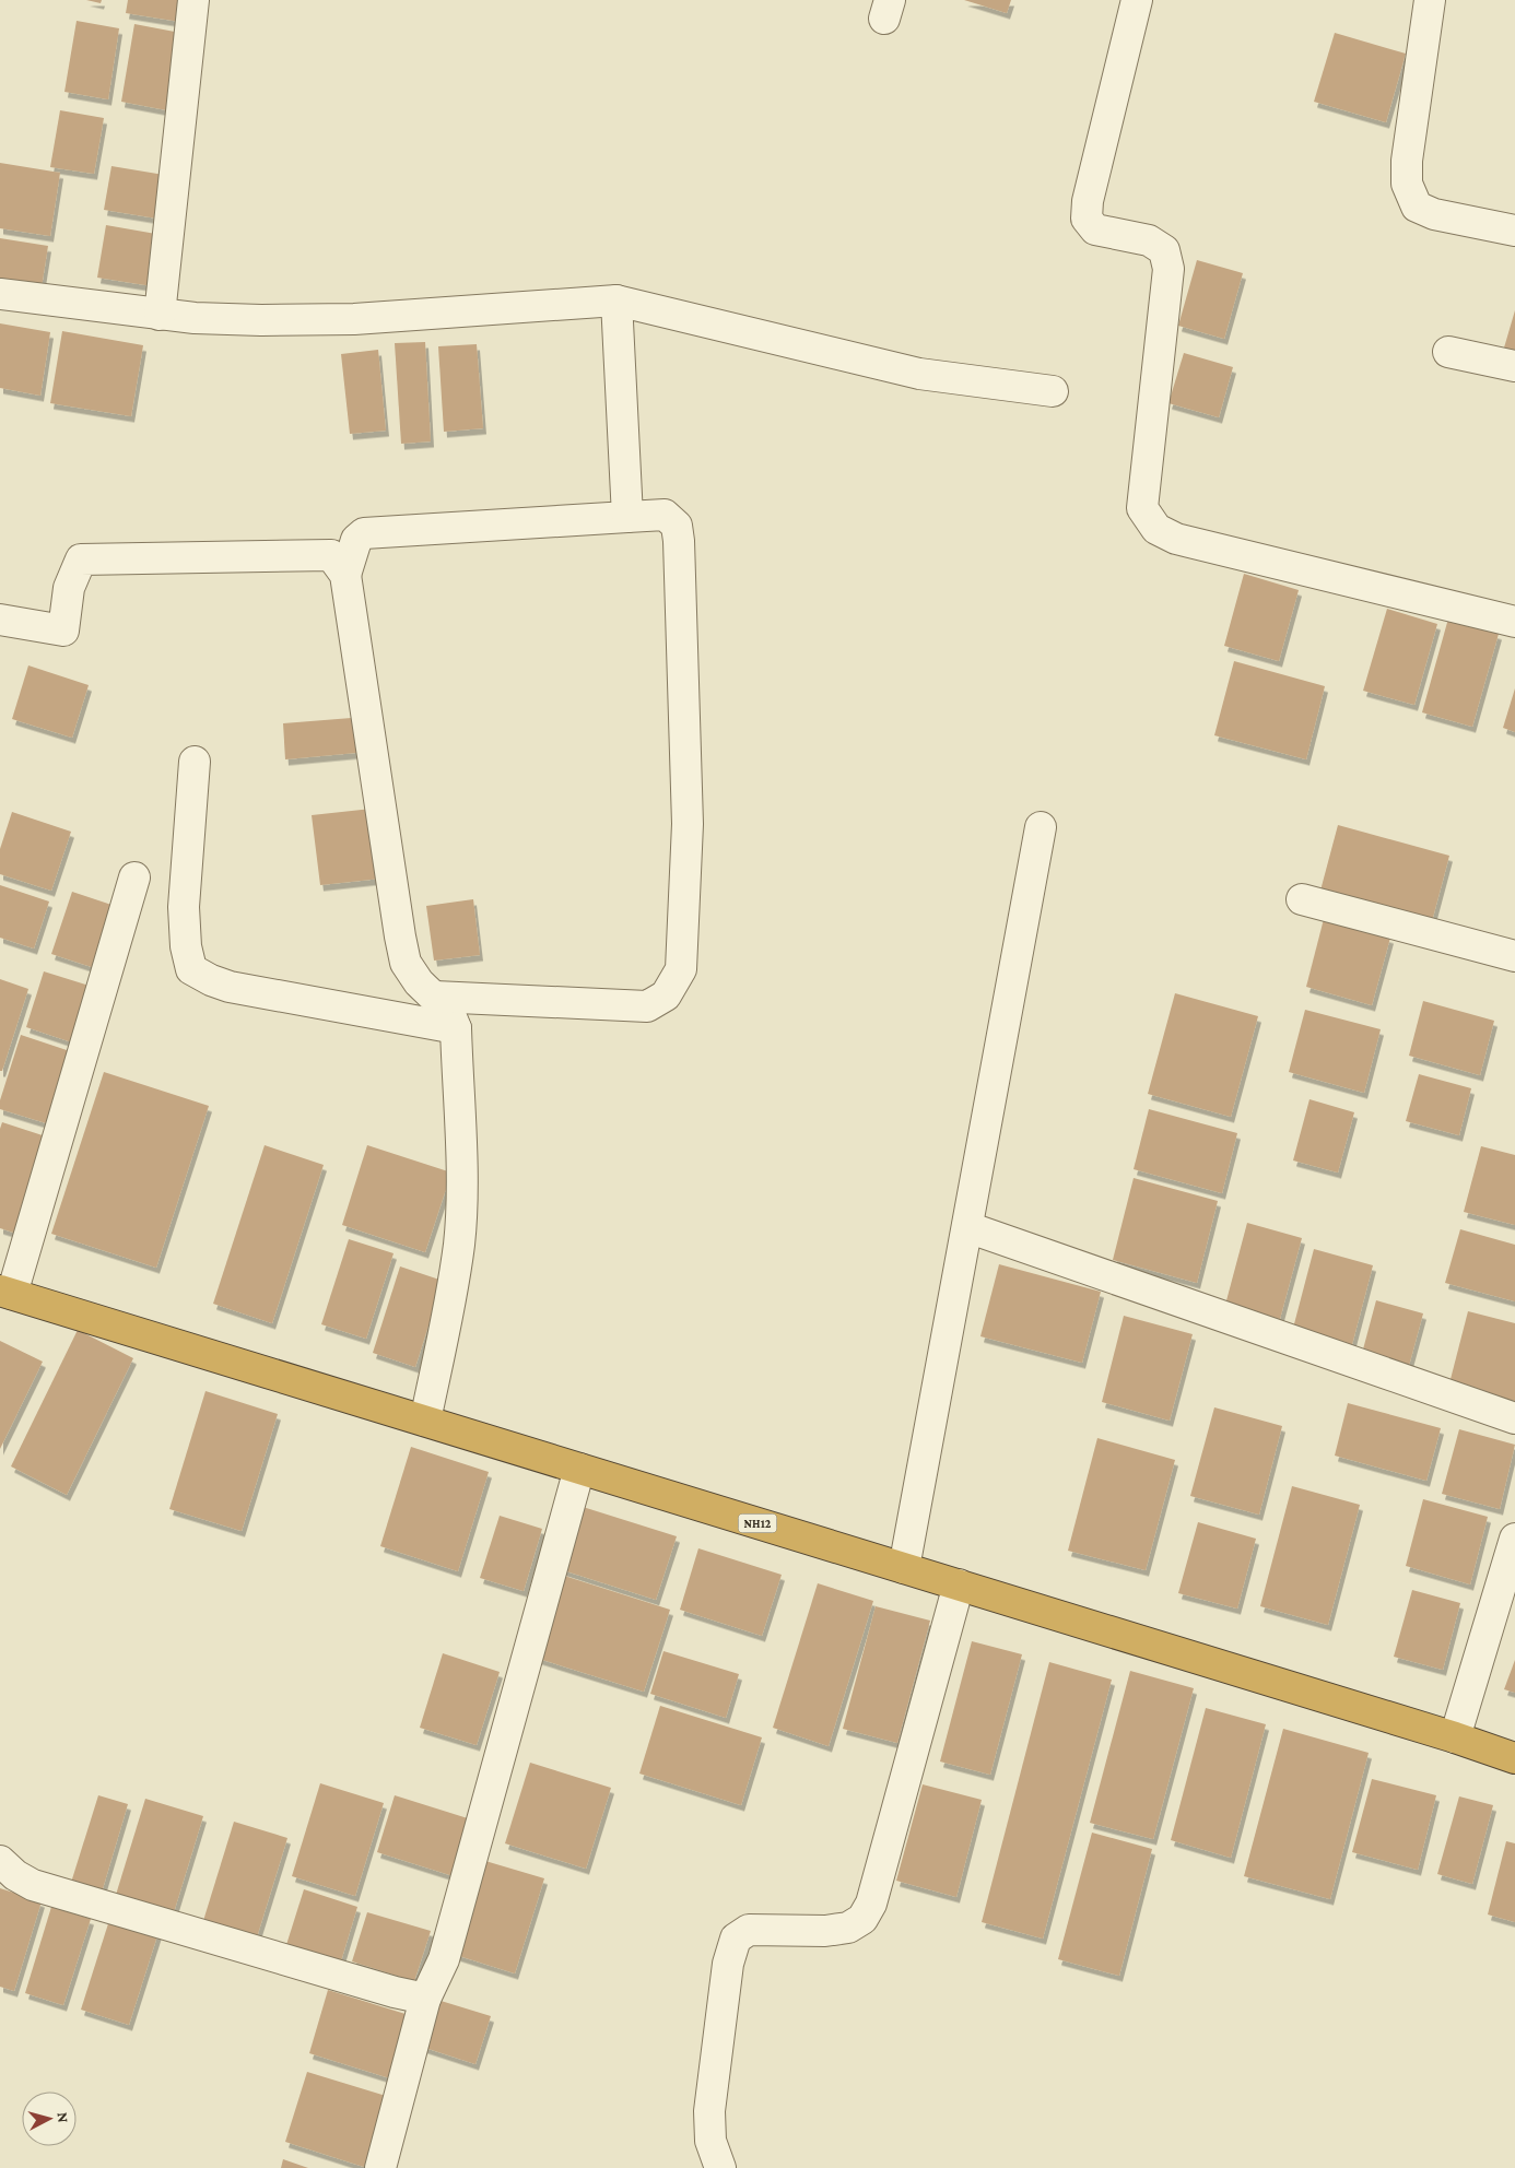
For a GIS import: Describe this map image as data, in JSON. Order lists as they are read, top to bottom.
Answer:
{
  "streets": {
    "highway": ["NH12"]
  },
  "north": "right"
}
